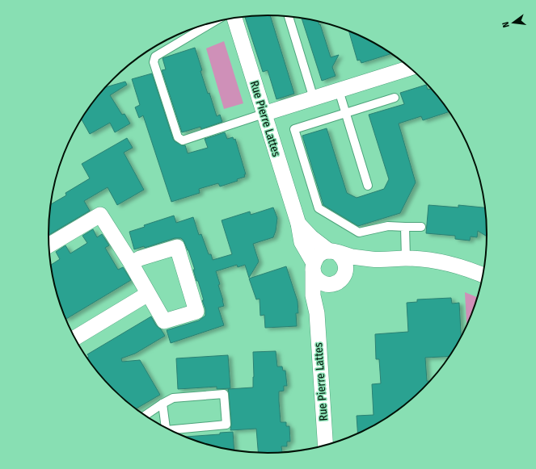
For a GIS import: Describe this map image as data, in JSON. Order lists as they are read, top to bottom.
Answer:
{
  "streets": {
    "street": ["Rue Pierre Lattes"]
  },
  "north": "left"
}
